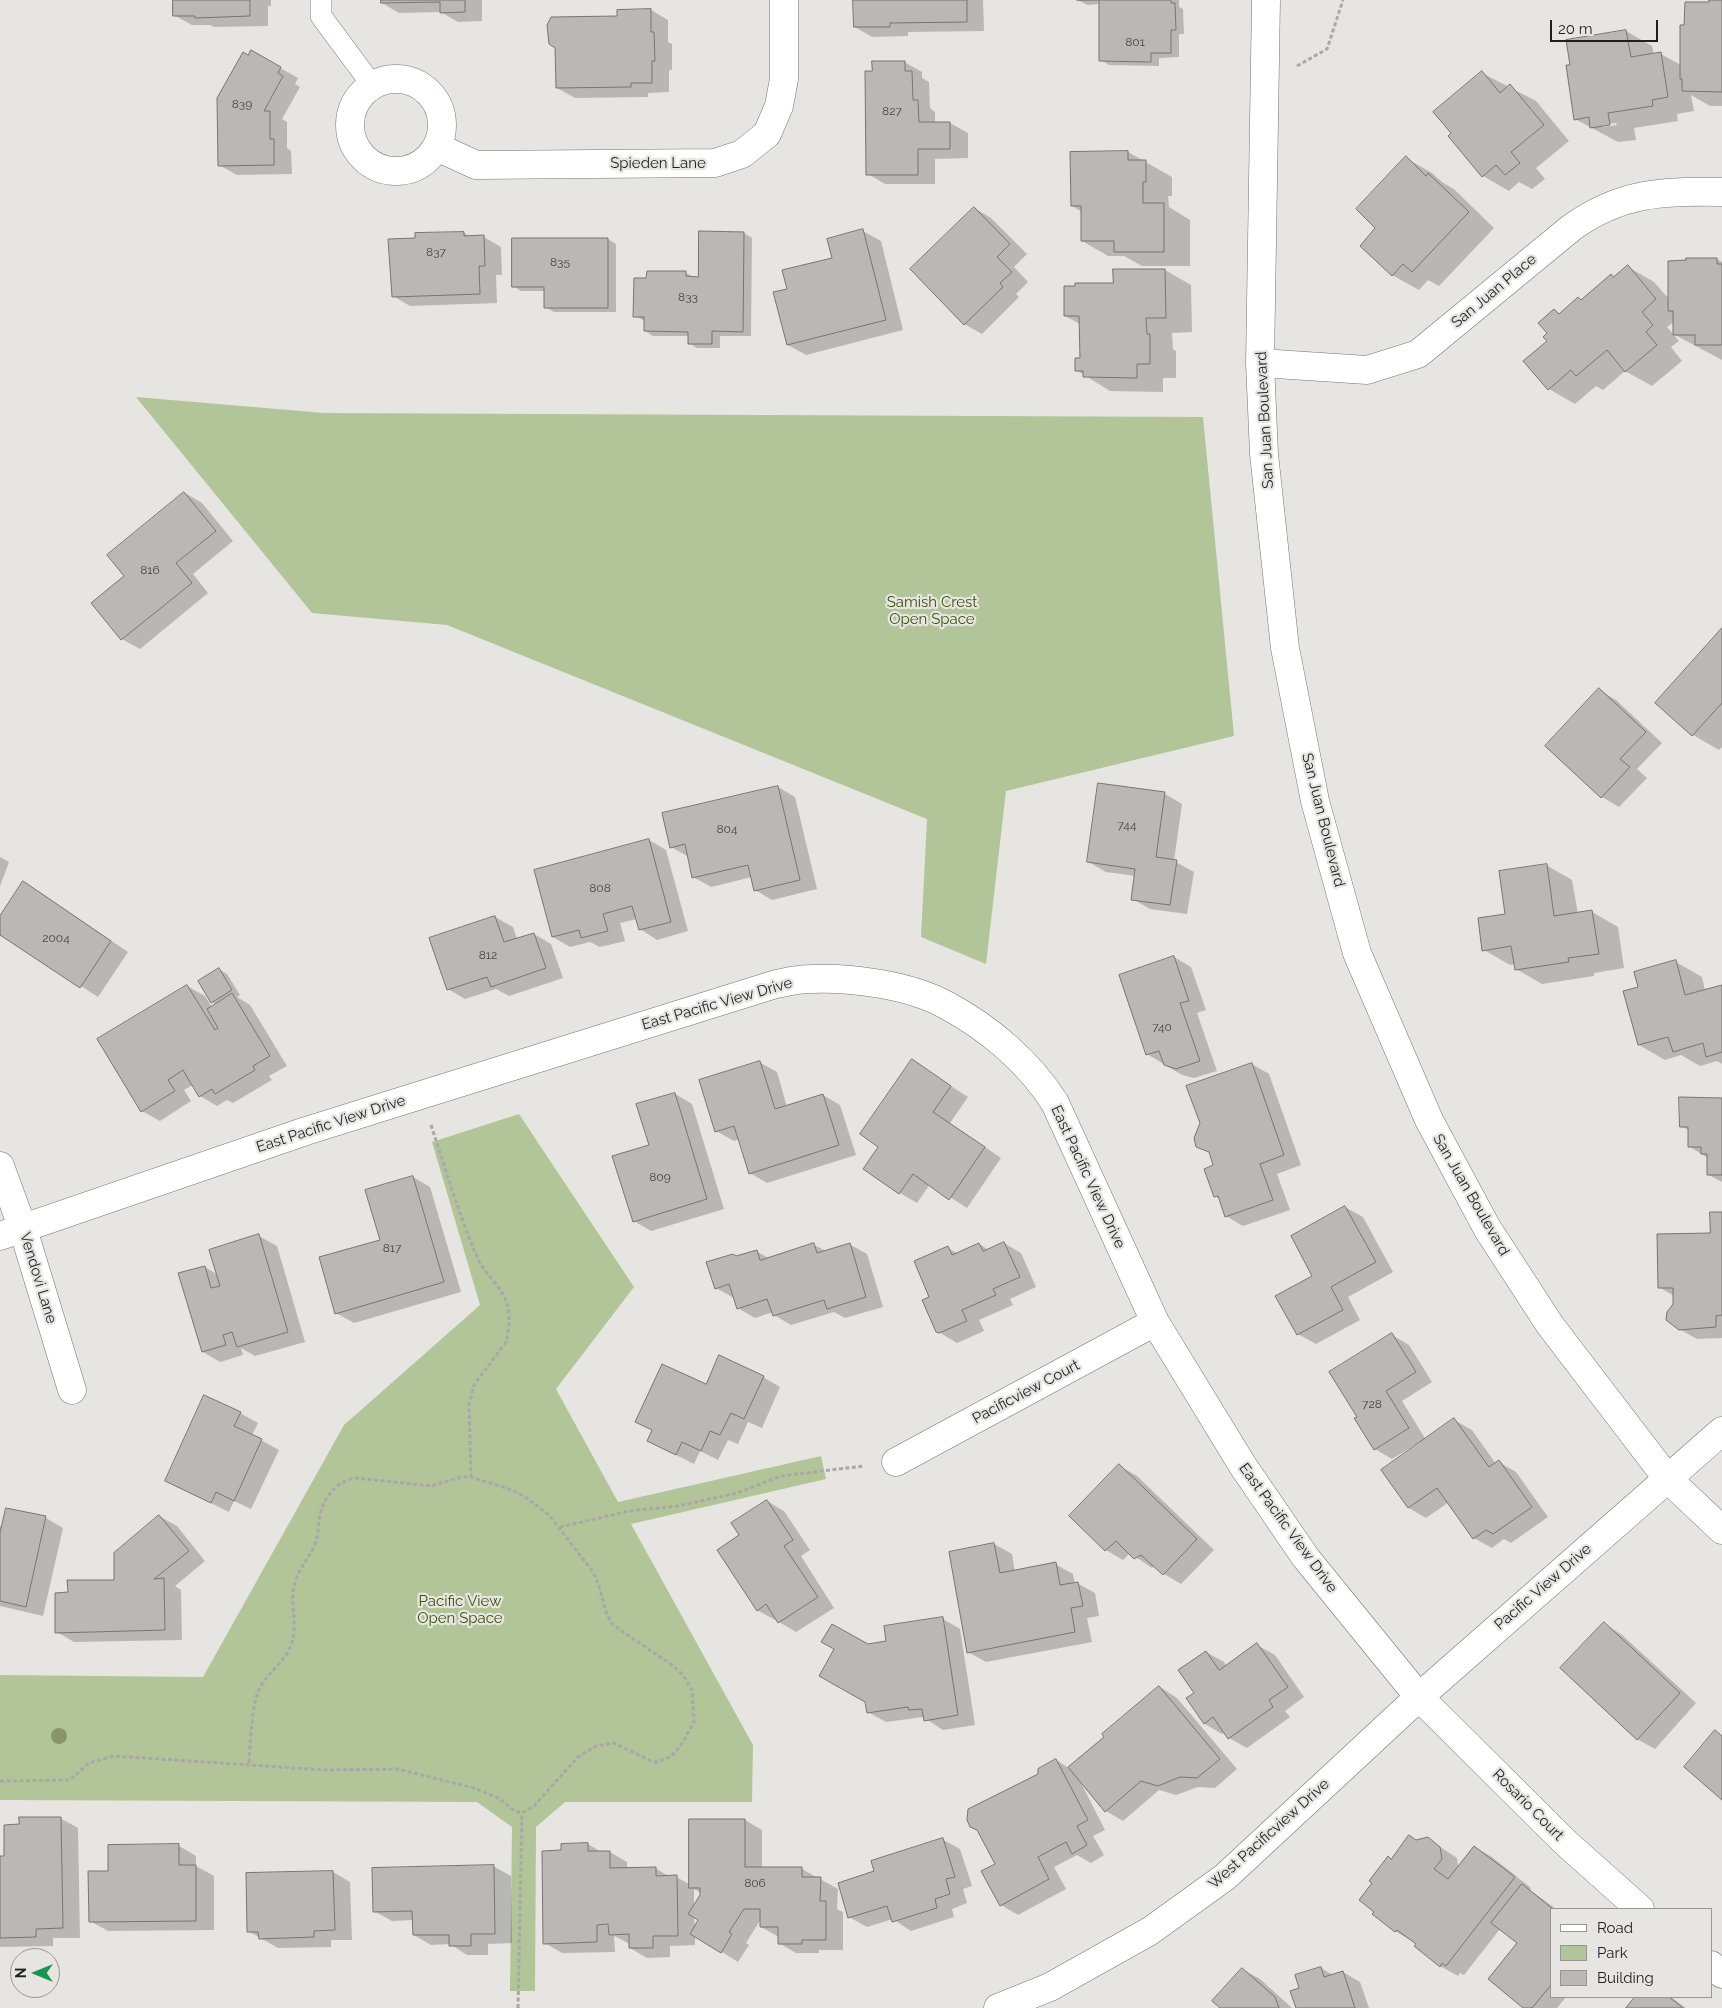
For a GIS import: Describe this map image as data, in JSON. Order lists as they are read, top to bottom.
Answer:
{
  "streets": {
    "street": [
      "Spieden Lane",
      "San Juan Place",
      "San Juan Boulevard",
      "East Pacific View Drive",
      "Vendovi Lane",
      "Pacificview Court",
      "Pacific View Drive",
      "Rosario Court",
      "West Pacificview Drive"
    ]
  },
  "crossings": [
    ["San Juan Place", "San Juan Boulevard"],
    ["San Juan Boulevard", "Pacific View Drive"],
    ["East Pacific View Drive", "Vendovi Lane"],
    ["East Pacific View Drive", "Pacificview Court"],
    ["East Pacific View Drive", "Pacific View Drive"],
    ["East Pacific View Drive", "Rosario Court"],
    ["East Pacific View Drive", "West Pacificview Drive"],
    ["Pacific View Drive", "Rosario Court"],
    ["Pacific View Drive", "West Pacificview Drive"],
    ["Rosario Court", "West Pacificview Drive"]
  ],
  "parks": ["Samish Crest Open Space", "Pacific View Open Space"],
  "house_numbers": [
    "801",
    "839",
    "827",
    "837",
    "835",
    "833",
    "816",
    "744",
    "804",
    "808",
    "2004",
    "812",
    "740",
    "809",
    "817",
    "728",
    "806"
  ],
  "legend": ["Road", "Park", "Building"],
  "scale_bar": "20 m",
  "north": "left"
}
